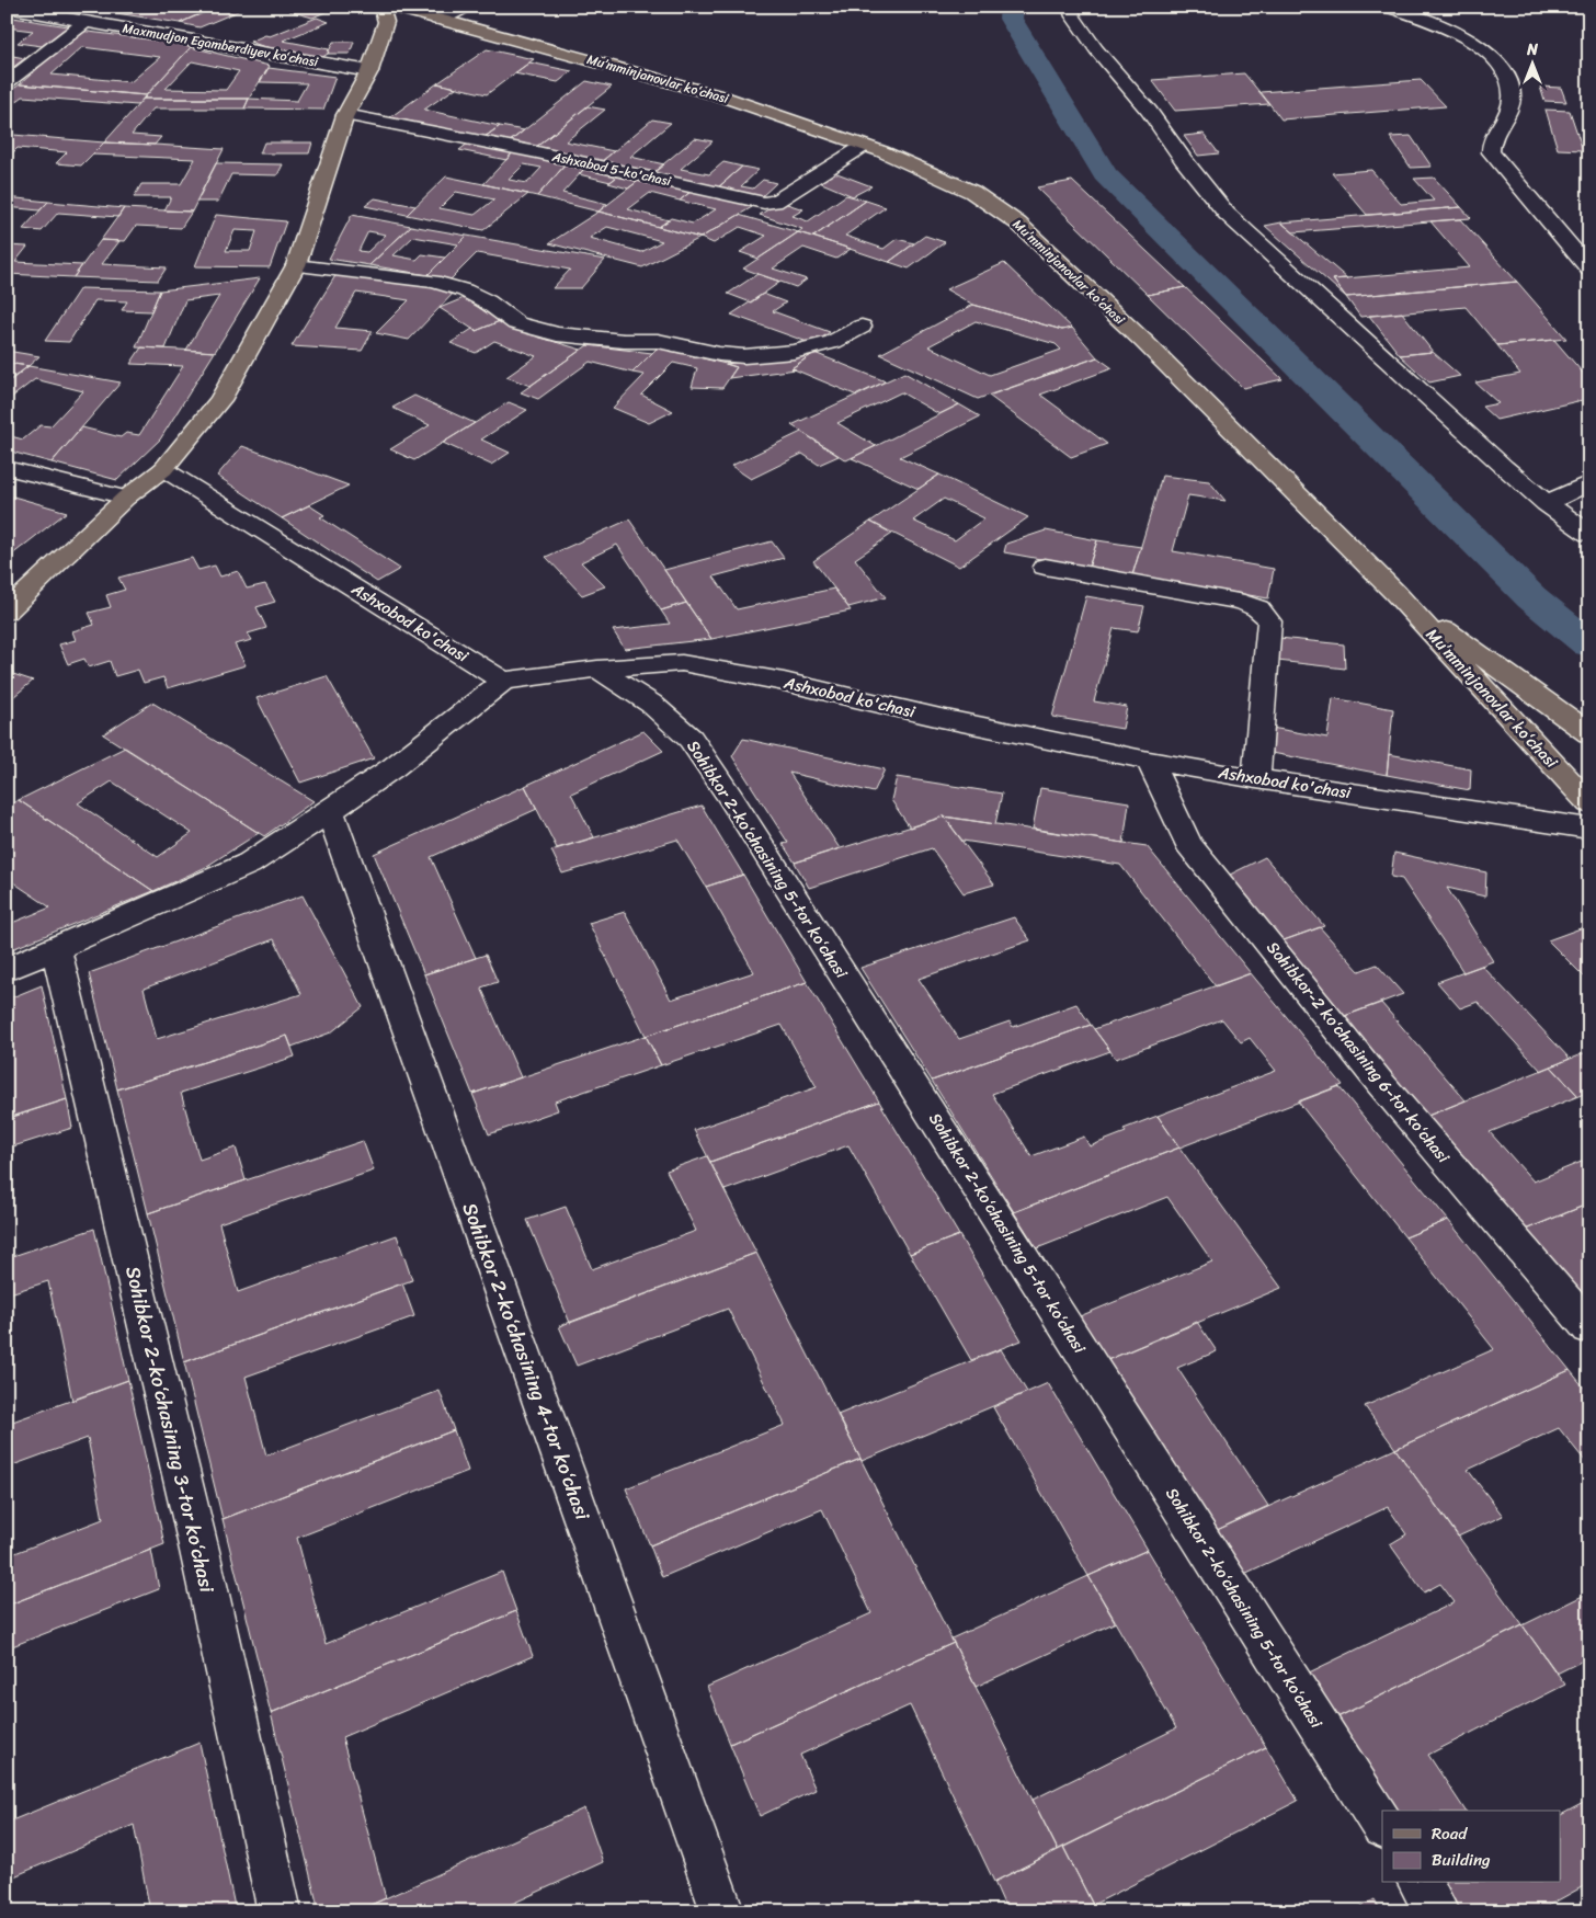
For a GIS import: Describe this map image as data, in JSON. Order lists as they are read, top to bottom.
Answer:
{
  "streets": {
    "main road": ["Mu’mminjanovlar ko‘chasi"],
    "street": [
      "Maxmudjon Egamberdiyev koʻchasi",
      "Ashxabod 5-ko'chasi",
      "Ashxobod ko'chasi",
      "Sohibkor 2-ko‘chasining 5-tor ko‘chasi",
      "Sohibkor-2 ko‘chasining 6-tor ko‘chasi",
      "Sohibkor 2-ko‘chasining 4-tor ko‘chasi",
      "Sohibkor 2-ko‘chasining 3-tor ko‘chasi"
    ]
  },
  "crossings": [
    ["Mu’mminjanovlar ko‘chasi", "Ashxabod 5-ko'chasi"],
    ["Ashxobod ko'chasi", "Sohibkor 2-ko‘chasining 5-tor ko‘chasi"],
    ["Ashxobod ko'chasi", "Sohibkor-2 ko‘chasining 6-tor ko‘chasi"]
  ],
  "legend": ["Road", "Building"],
  "north": "top"
}
